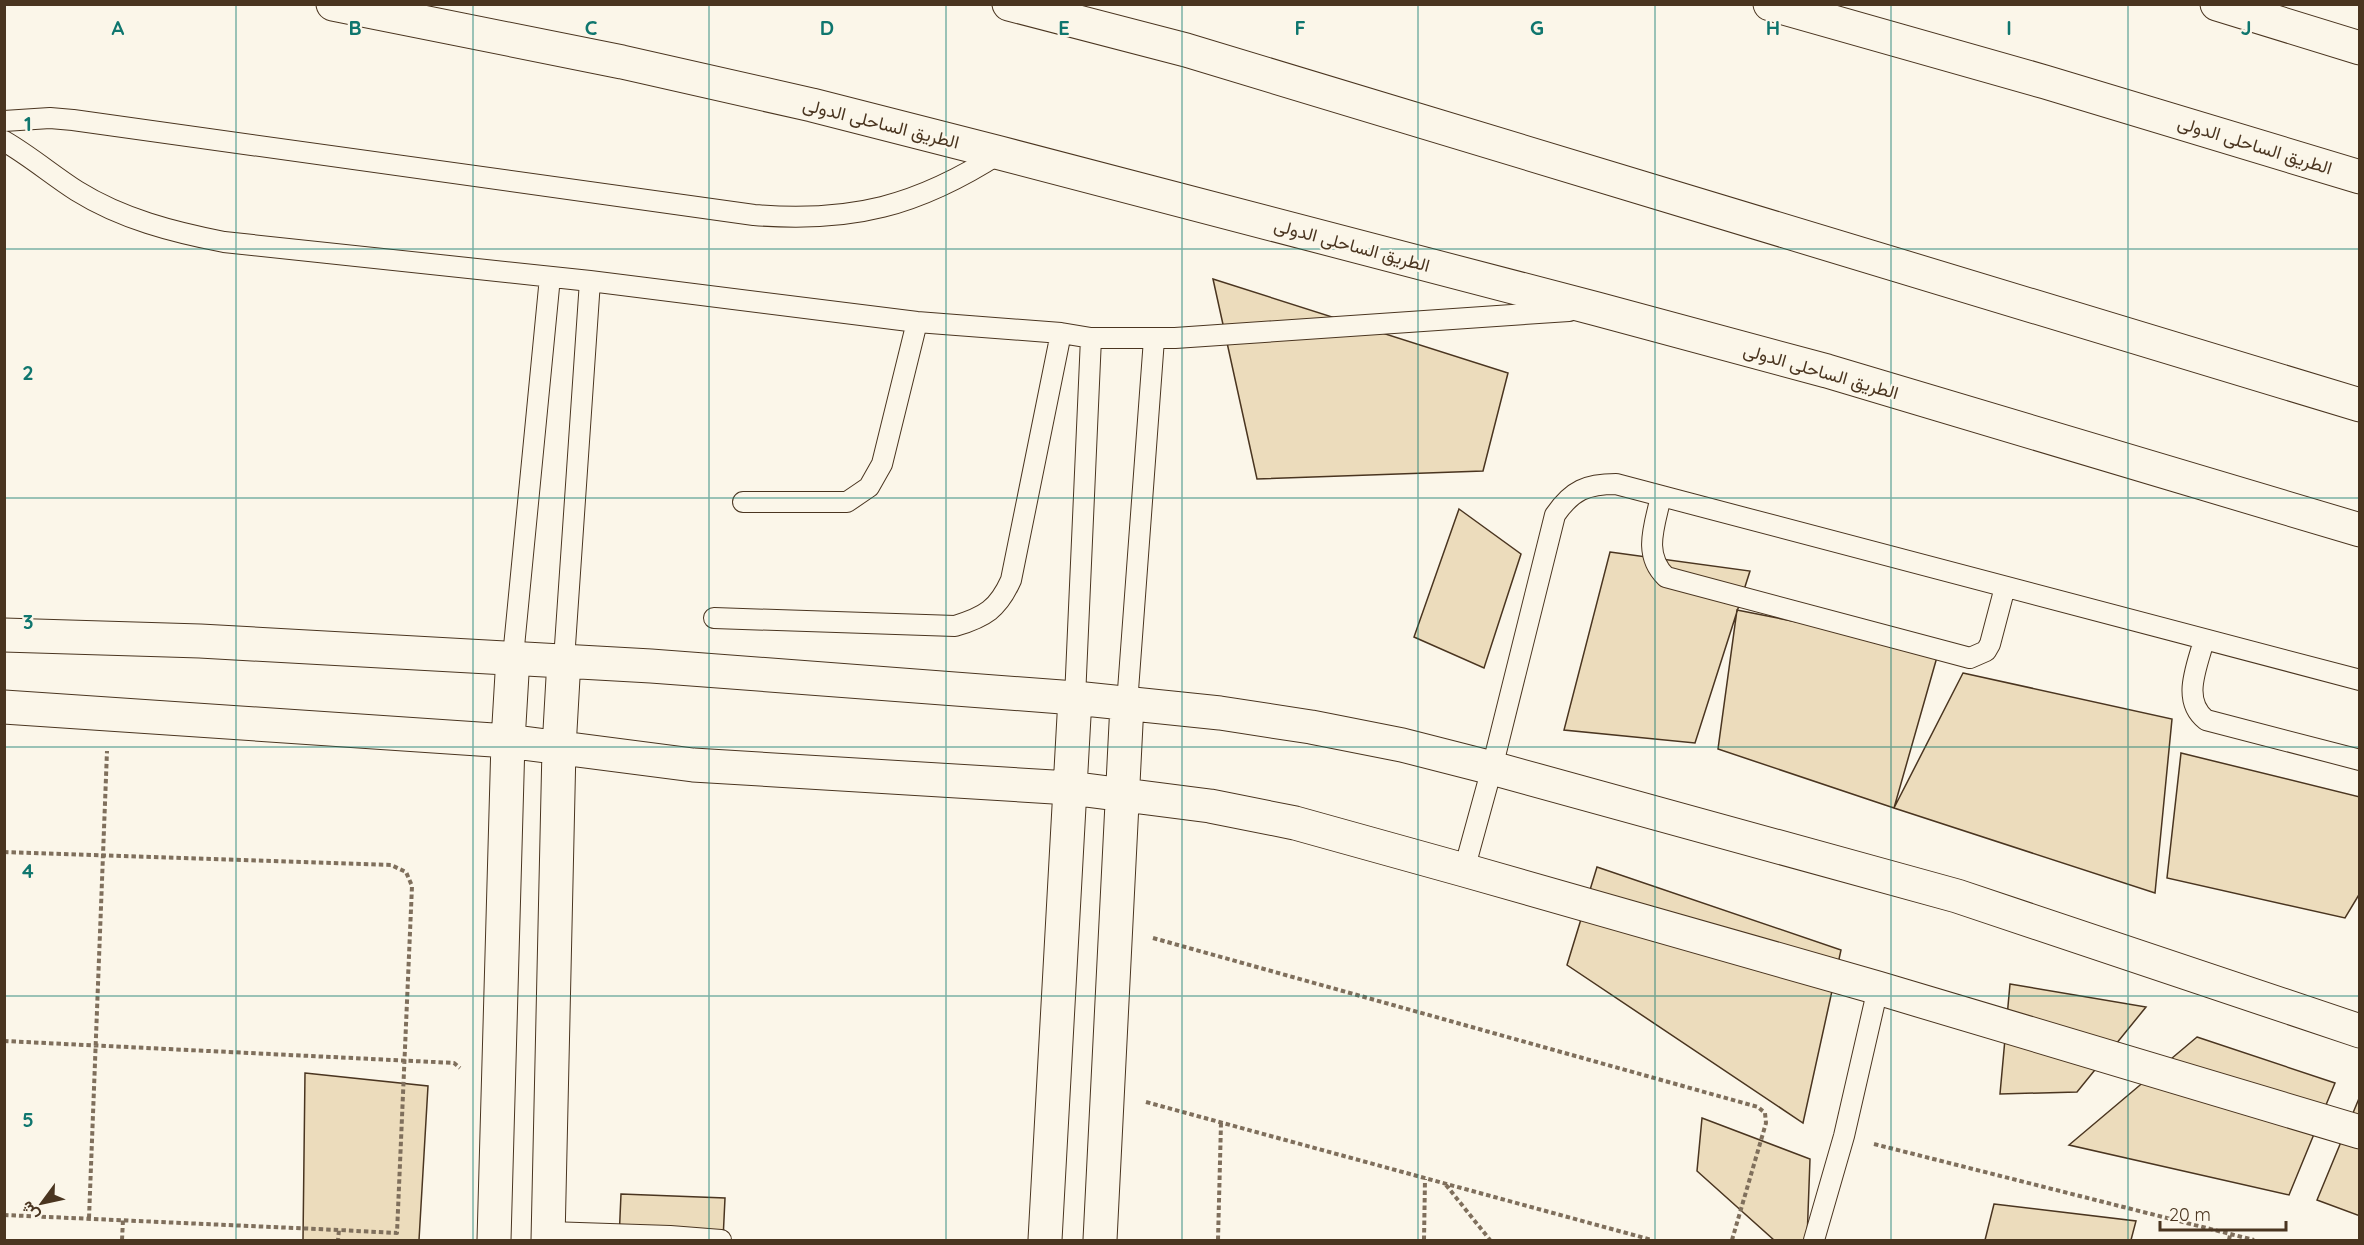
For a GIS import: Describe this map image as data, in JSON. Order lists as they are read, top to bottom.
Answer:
{
  "streets": {
    "main road": ["الطريق الساحلى الدولى"]
  },
  "scale_bar": "20 m",
  "north": "bottom left",
  "grid": {
    "columns": [
      "A",
      "B",
      "C",
      "D",
      "E",
      "F",
      "G",
      "H",
      "I",
      "J"
    ],
    "rows": [
      "1",
      "2",
      "3",
      "4",
      "5"
    ]
  }
}
